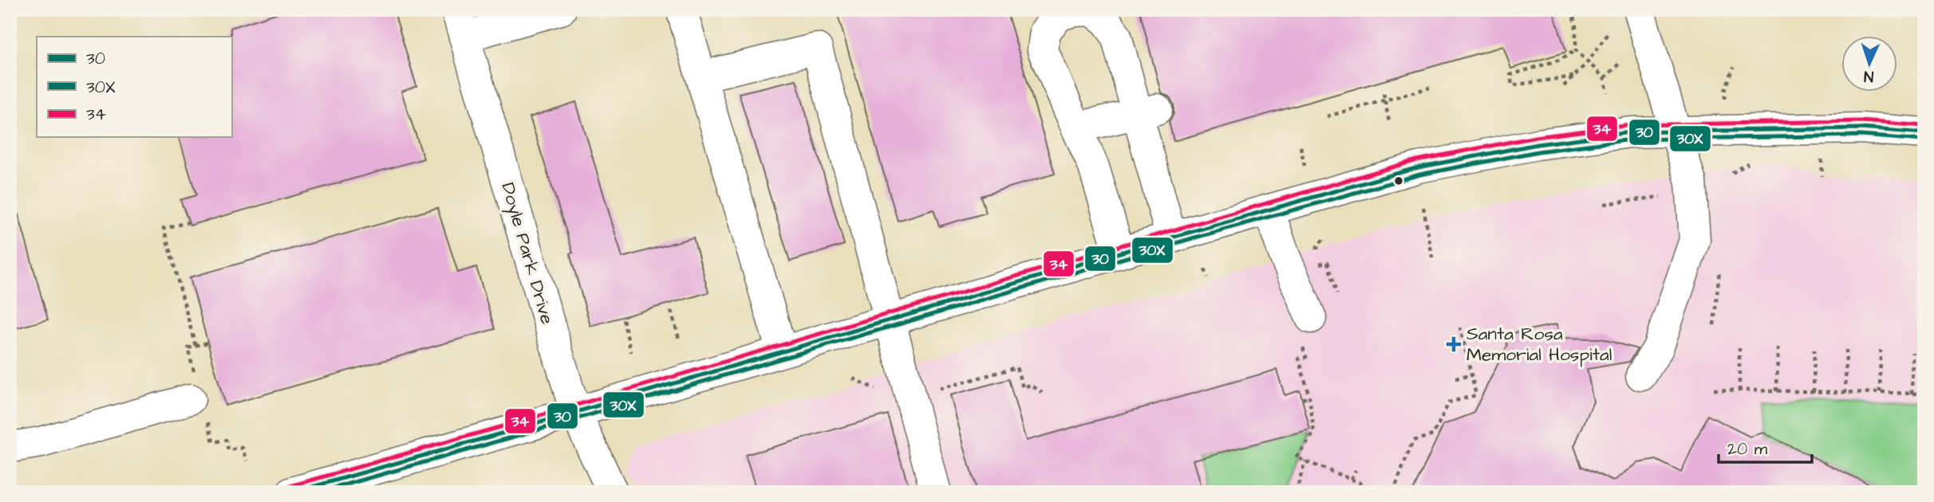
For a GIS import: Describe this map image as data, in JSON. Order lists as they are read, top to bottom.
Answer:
{
  "streets": {
    "main road": ["Doyle Park Drive"]
  },
  "places": {
    "health": ["Santa Rosa Memorial Hospital"]
  },
  "lines": ["transit line 34", "transit line 30", "transit line 30X"],
  "legend": ["30", "30X", "34"],
  "scale_bar": "20 m",
  "north": "bottom"
}
